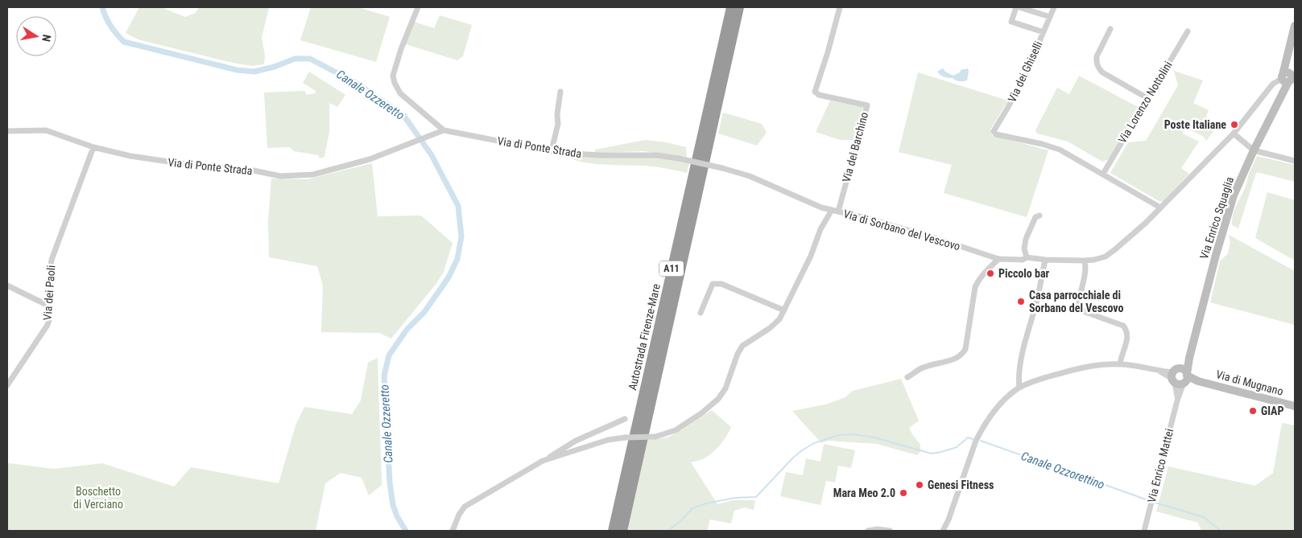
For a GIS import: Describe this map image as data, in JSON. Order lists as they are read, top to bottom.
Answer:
{
  "streets": {
    "highway": ["A11", "Autostrada Firenze-Mare"],
    "street": [
      "Via dei Ghiselli",
      "Via Lorenzo Nottolini",
      "Via di Ponte Strada",
      "Via del Barchino",
      "Via Enrico Squaglia",
      "Via di Sorbano del Vescovo",
      "Via dei Paoli",
      "Via di Mugnano",
      "Via Enrico Mattei"
    ]
  },
  "crossings": [
    ["Via dei Ghiselli", "Via Lorenzo Nottolini"],
    ["Via di Ponte Strada", "Via di Sorbano del Vescovo"],
    ["Via di Ponte Strada", "Via dei Paoli"],
    ["Via del Barchino", "Via di Sorbano del Vescovo"],
    ["Via Enrico Squaglia", "Via di Mugnano"],
    ["Via Enrico Squaglia", "Via Enrico Mattei"],
    ["Via di Mugnano", "Via Enrico Mattei"]
  ],
  "water": ["Canale Ozzeretto", "Canale Ozzorettino"],
  "parks": ["Boschetto di Verciano"],
  "places": [
    "Poste Italiane",
    "Piccolo bar",
    "Casa parrocchiale di Sorbano del Vescovo",
    "GIAP",
    "Genesi Fitness",
    "Mara Meo 2.0"
  ],
  "north": "right"
}
